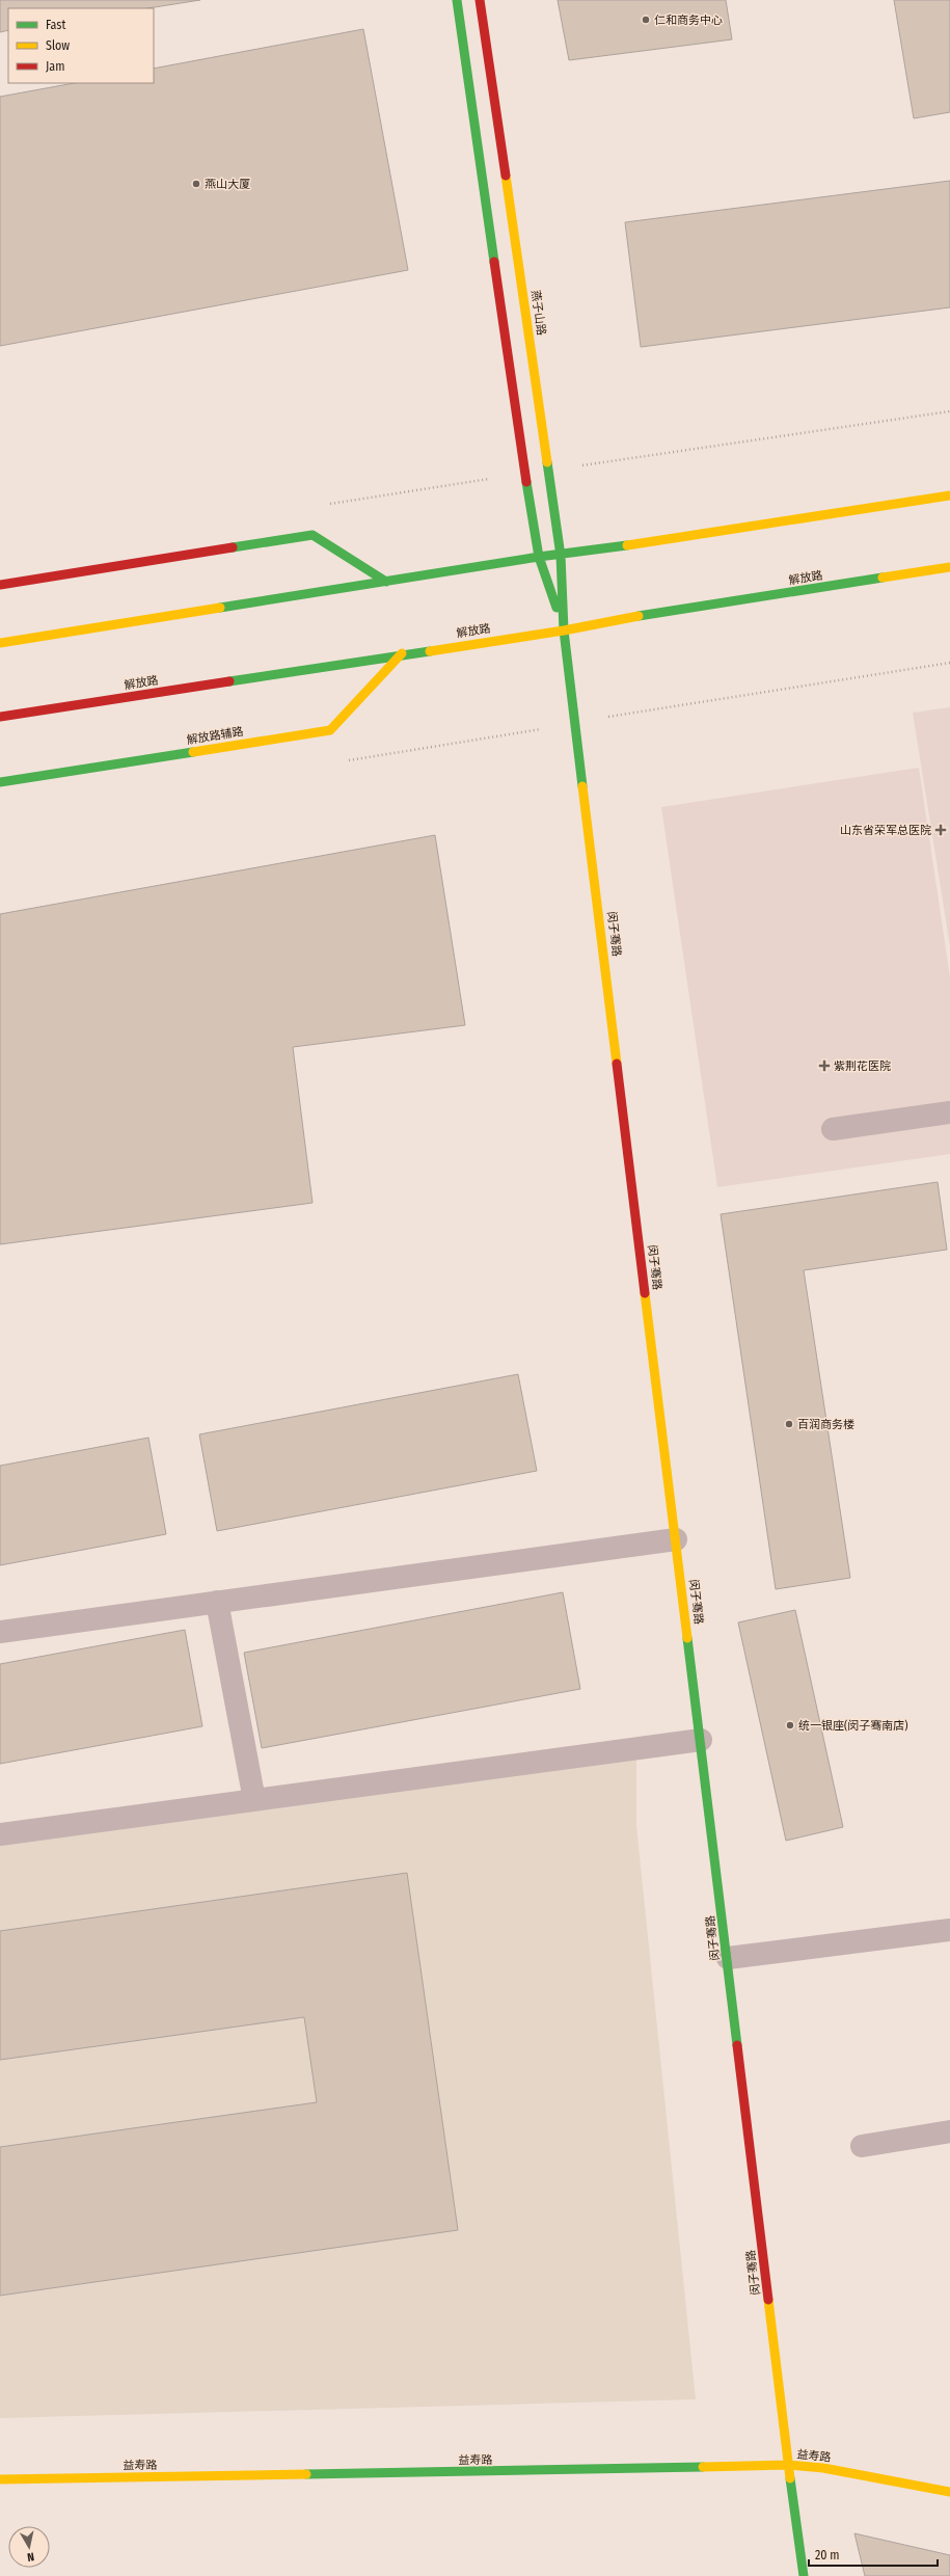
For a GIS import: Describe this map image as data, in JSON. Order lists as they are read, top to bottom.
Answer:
{
  "streets": {
    "street": [
      "燕子山路",
      "解放路",
      "解放路辅路",
      "闵子骞路",
      "益寿路"
    ]
  },
  "crossings": [
    ["燕子山路", "解放路"],
    ["燕子山路", "闵子骞路"],
    ["解放路", "解放路辅路"],
    ["解放路", "闵子骞路"],
    ["闵子骞路", "益寿路"]
  ],
  "places": {
    "other": [
      "仁和商务中心",
      "燕山大厦",
      "百润商务楼",
      "统一银座(闵子骞南店)"
    ],
    "health": ["山东省荣军总医院", "紫荆花医院"]
  },
  "legend": ["Fast", "Slow", "Jam"],
  "scale_bar": "20 m",
  "north": "bottom"
}
